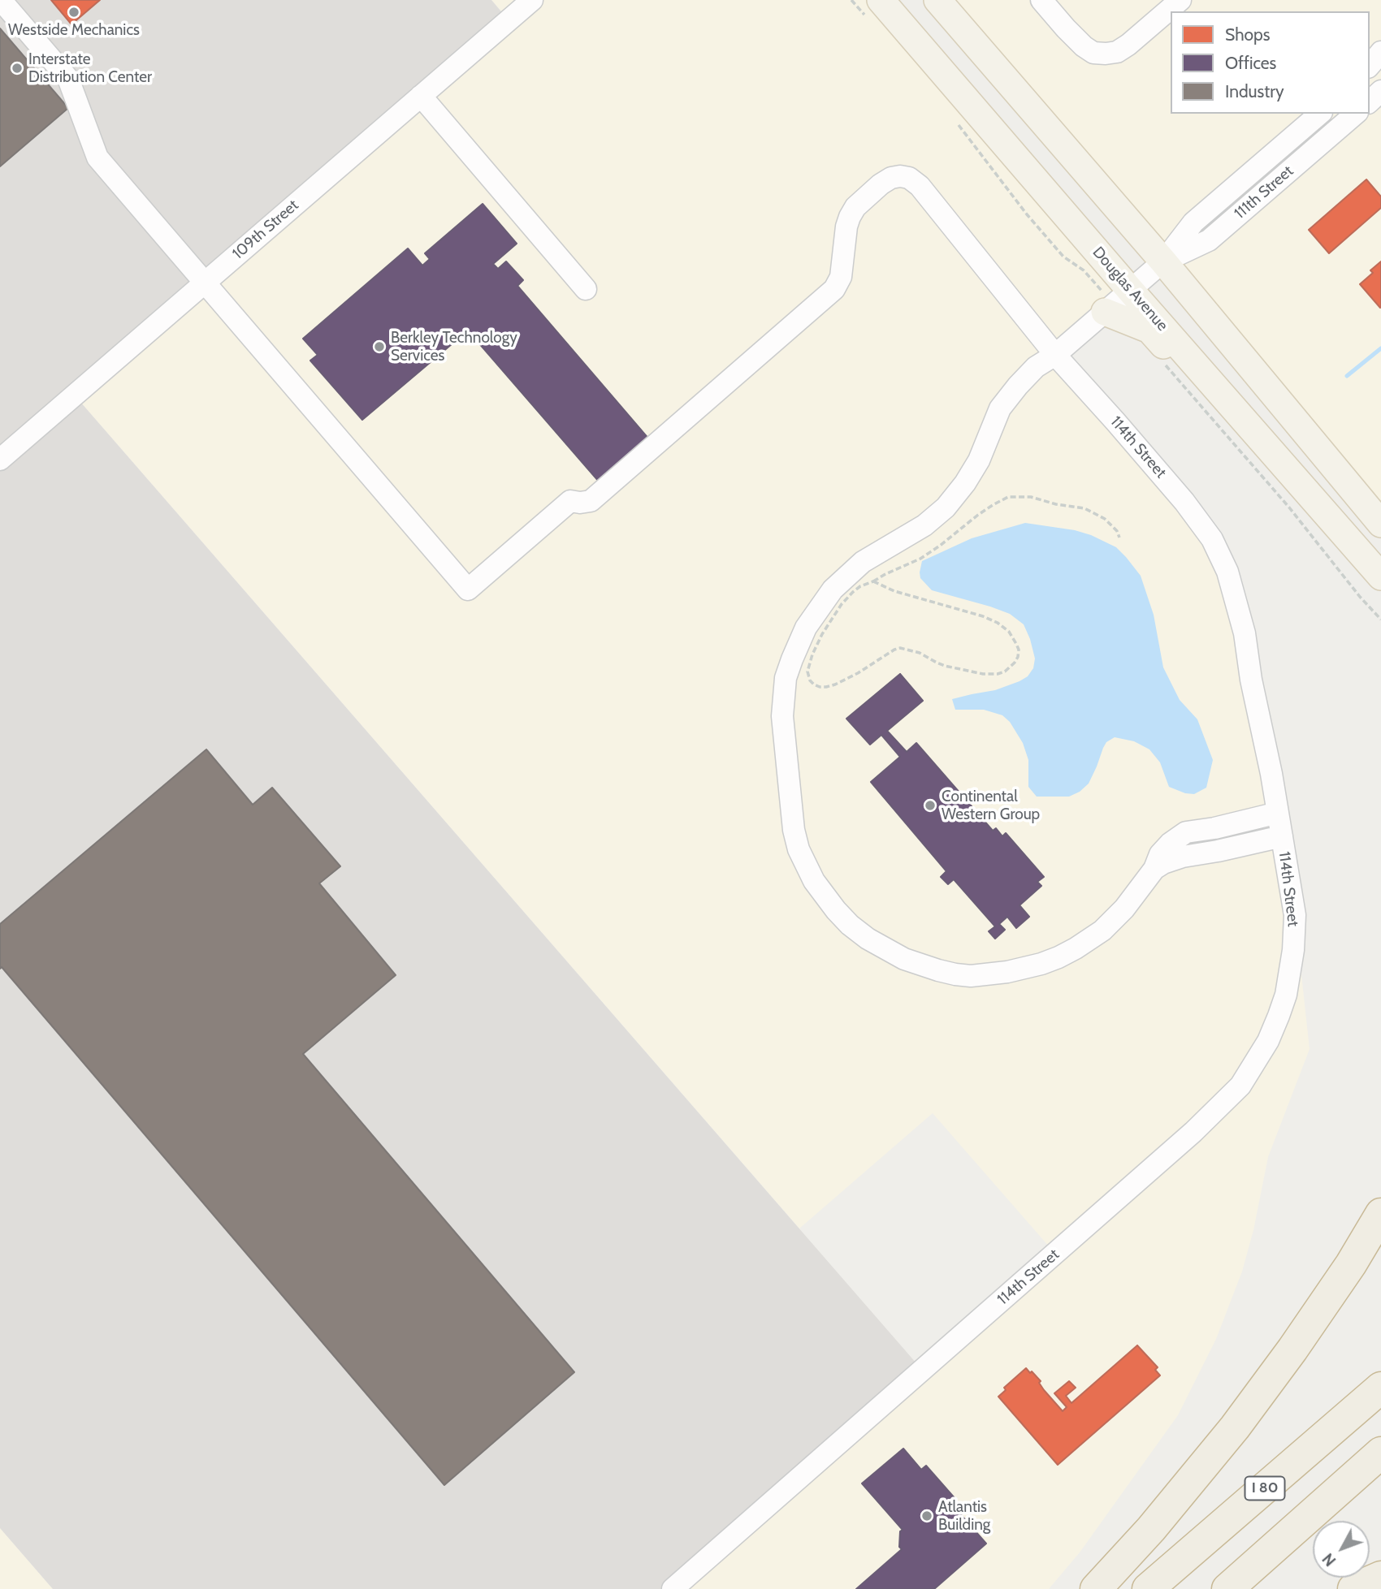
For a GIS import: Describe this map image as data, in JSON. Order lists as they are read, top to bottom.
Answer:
{
  "streets": {
    "highway": ["I 80"],
    "main road": ["Douglas Avenue"],
    "street": ["111th Street", "109th Street", "114th Street"]
  },
  "crossings": [
    ["111th Street", "Douglas Avenue"],
    ["111th Street", "114th Street"],
    ["109th Street", "114th Street"]
  ],
  "places": [
    "Westside Mechanics",
    "Interstate Distribution Center",
    "Berkley Technology Services",
    "Continental Western Group",
    "Atlantis Building"
  ],
  "legend": ["Shops", "Offices", "Industry"],
  "north": "bottom left"
}
